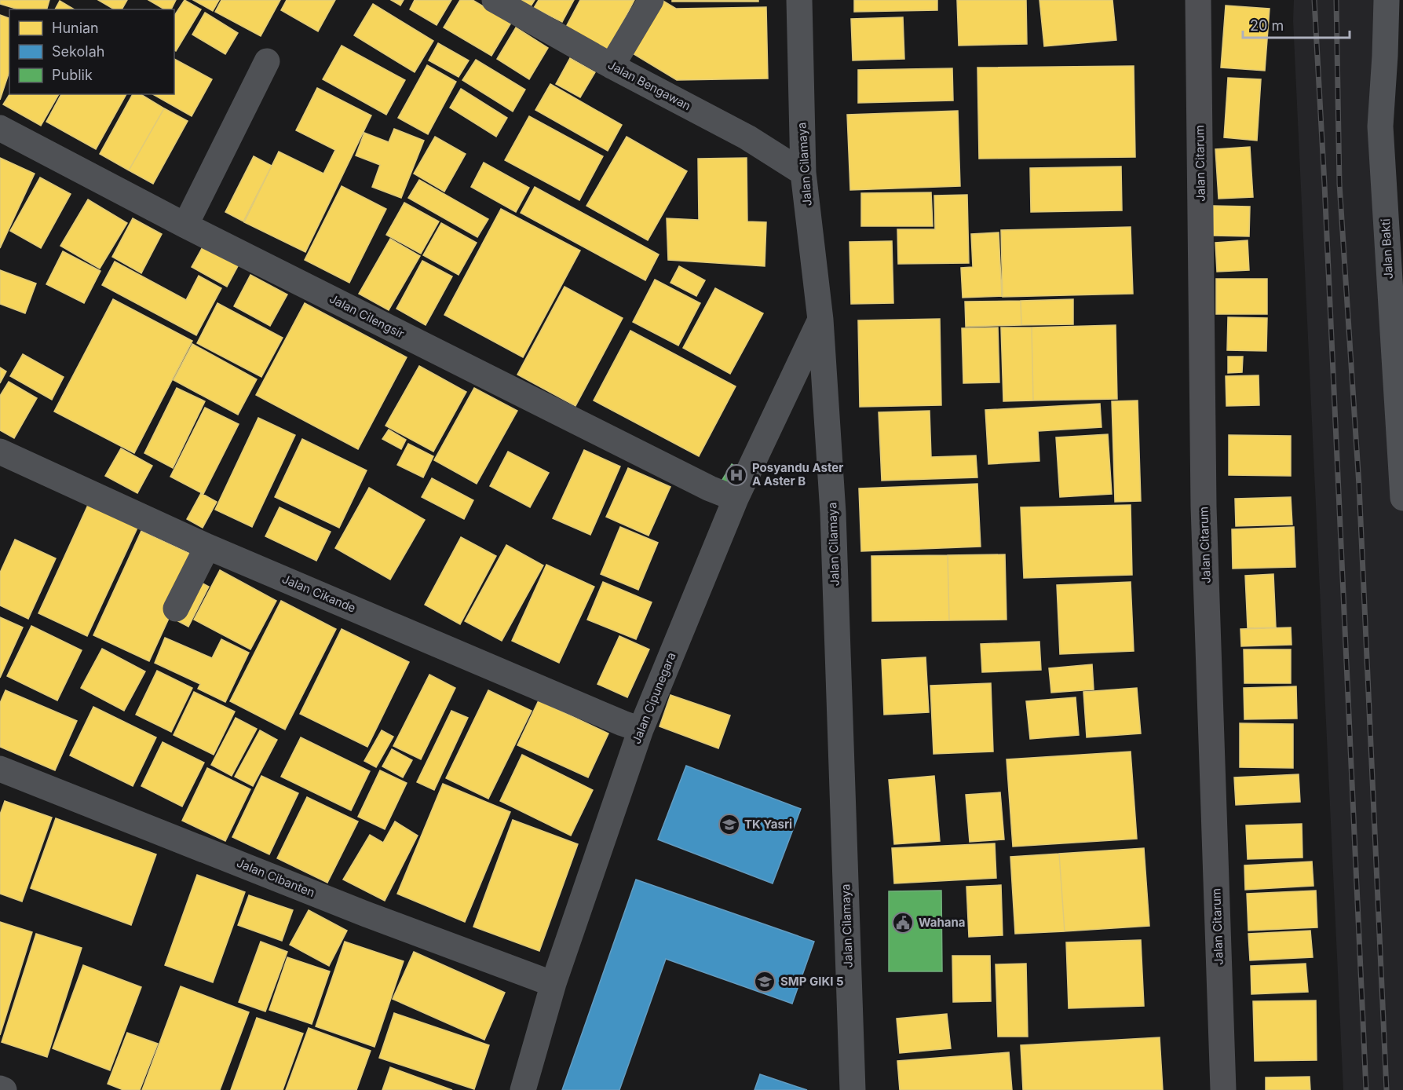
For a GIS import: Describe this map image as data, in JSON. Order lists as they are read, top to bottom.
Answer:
{
  "streets": {
    "street": [
      "Jalan Bengawan",
      "Jalan Citarum",
      "Jalan Cilamaya",
      "Jalan Bakti",
      "Jalan Cilengsir",
      "Jalan Cikande",
      "Jalan Cipunegara",
      "Jalan Cibanten"
    ]
  },
  "crossings": [
    ["Jalan Bengawan", "Jalan Cilamaya"],
    ["Jalan Cilamaya", "Jalan Cipunegara"],
    ["Jalan Cilengsir", "Jalan Cipunegara"],
    ["Jalan Cikande", "Jalan Cipunegara"],
    ["Jalan Cipunegara", "Jalan Cibanten"]
  ],
  "places": {
    "hospital": ["Posyandu Aster A Aster B"],
    "school or university": ["TK Yasri", "SMP GIKI 5"],
    "public building": ["Wahana"]
  },
  "legend": ["Hunian", "Sekolah", "Publik"],
  "scale_bar": "20 m"
}
